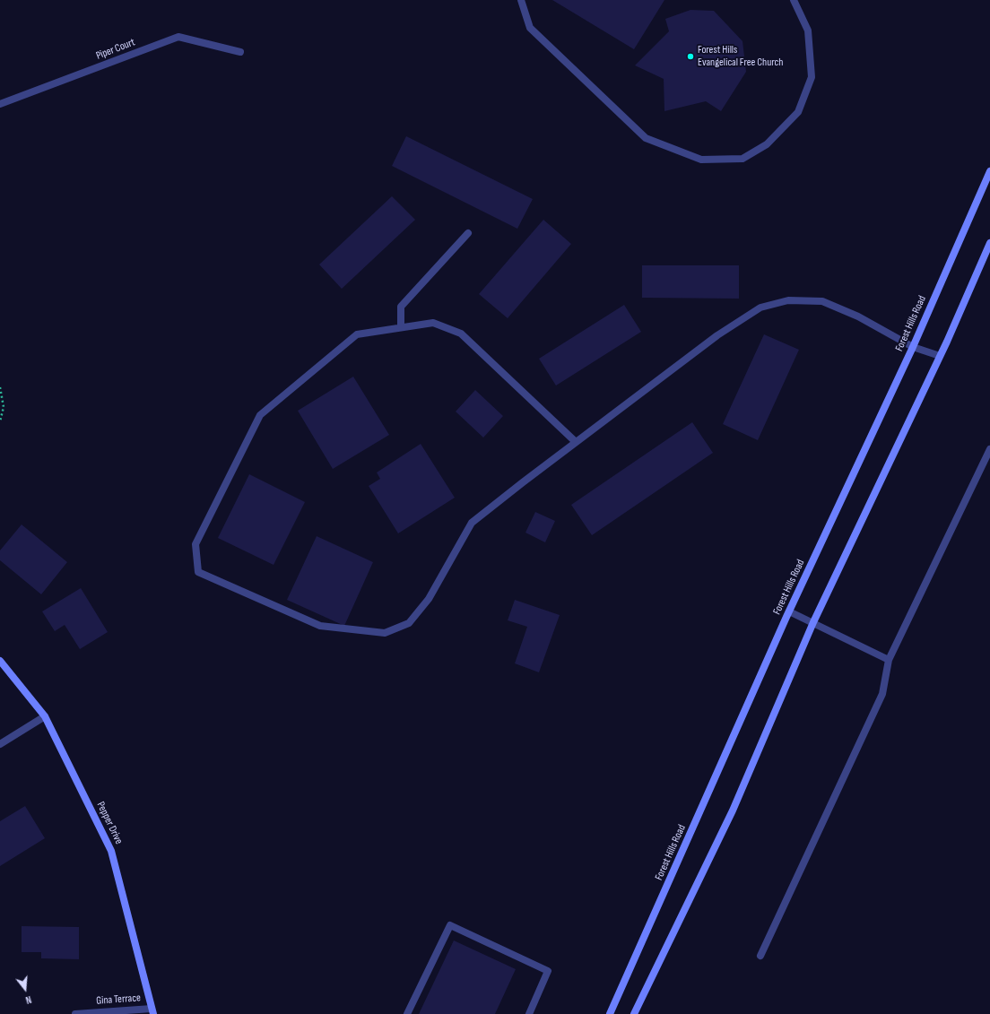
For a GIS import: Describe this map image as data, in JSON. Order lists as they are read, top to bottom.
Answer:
{
  "streets": {
    "street": [
      "Piper Court",
      "Forest Hills Road",
      "Pepper Drive",
      "Gina Terrace"
    ]
  },
  "crossings": [
    ["Pepper Drive", "Gina Terrace"]
  ],
  "places": ["Forest Hills Evangelical Free Church"],
  "north": "bottom"
}
